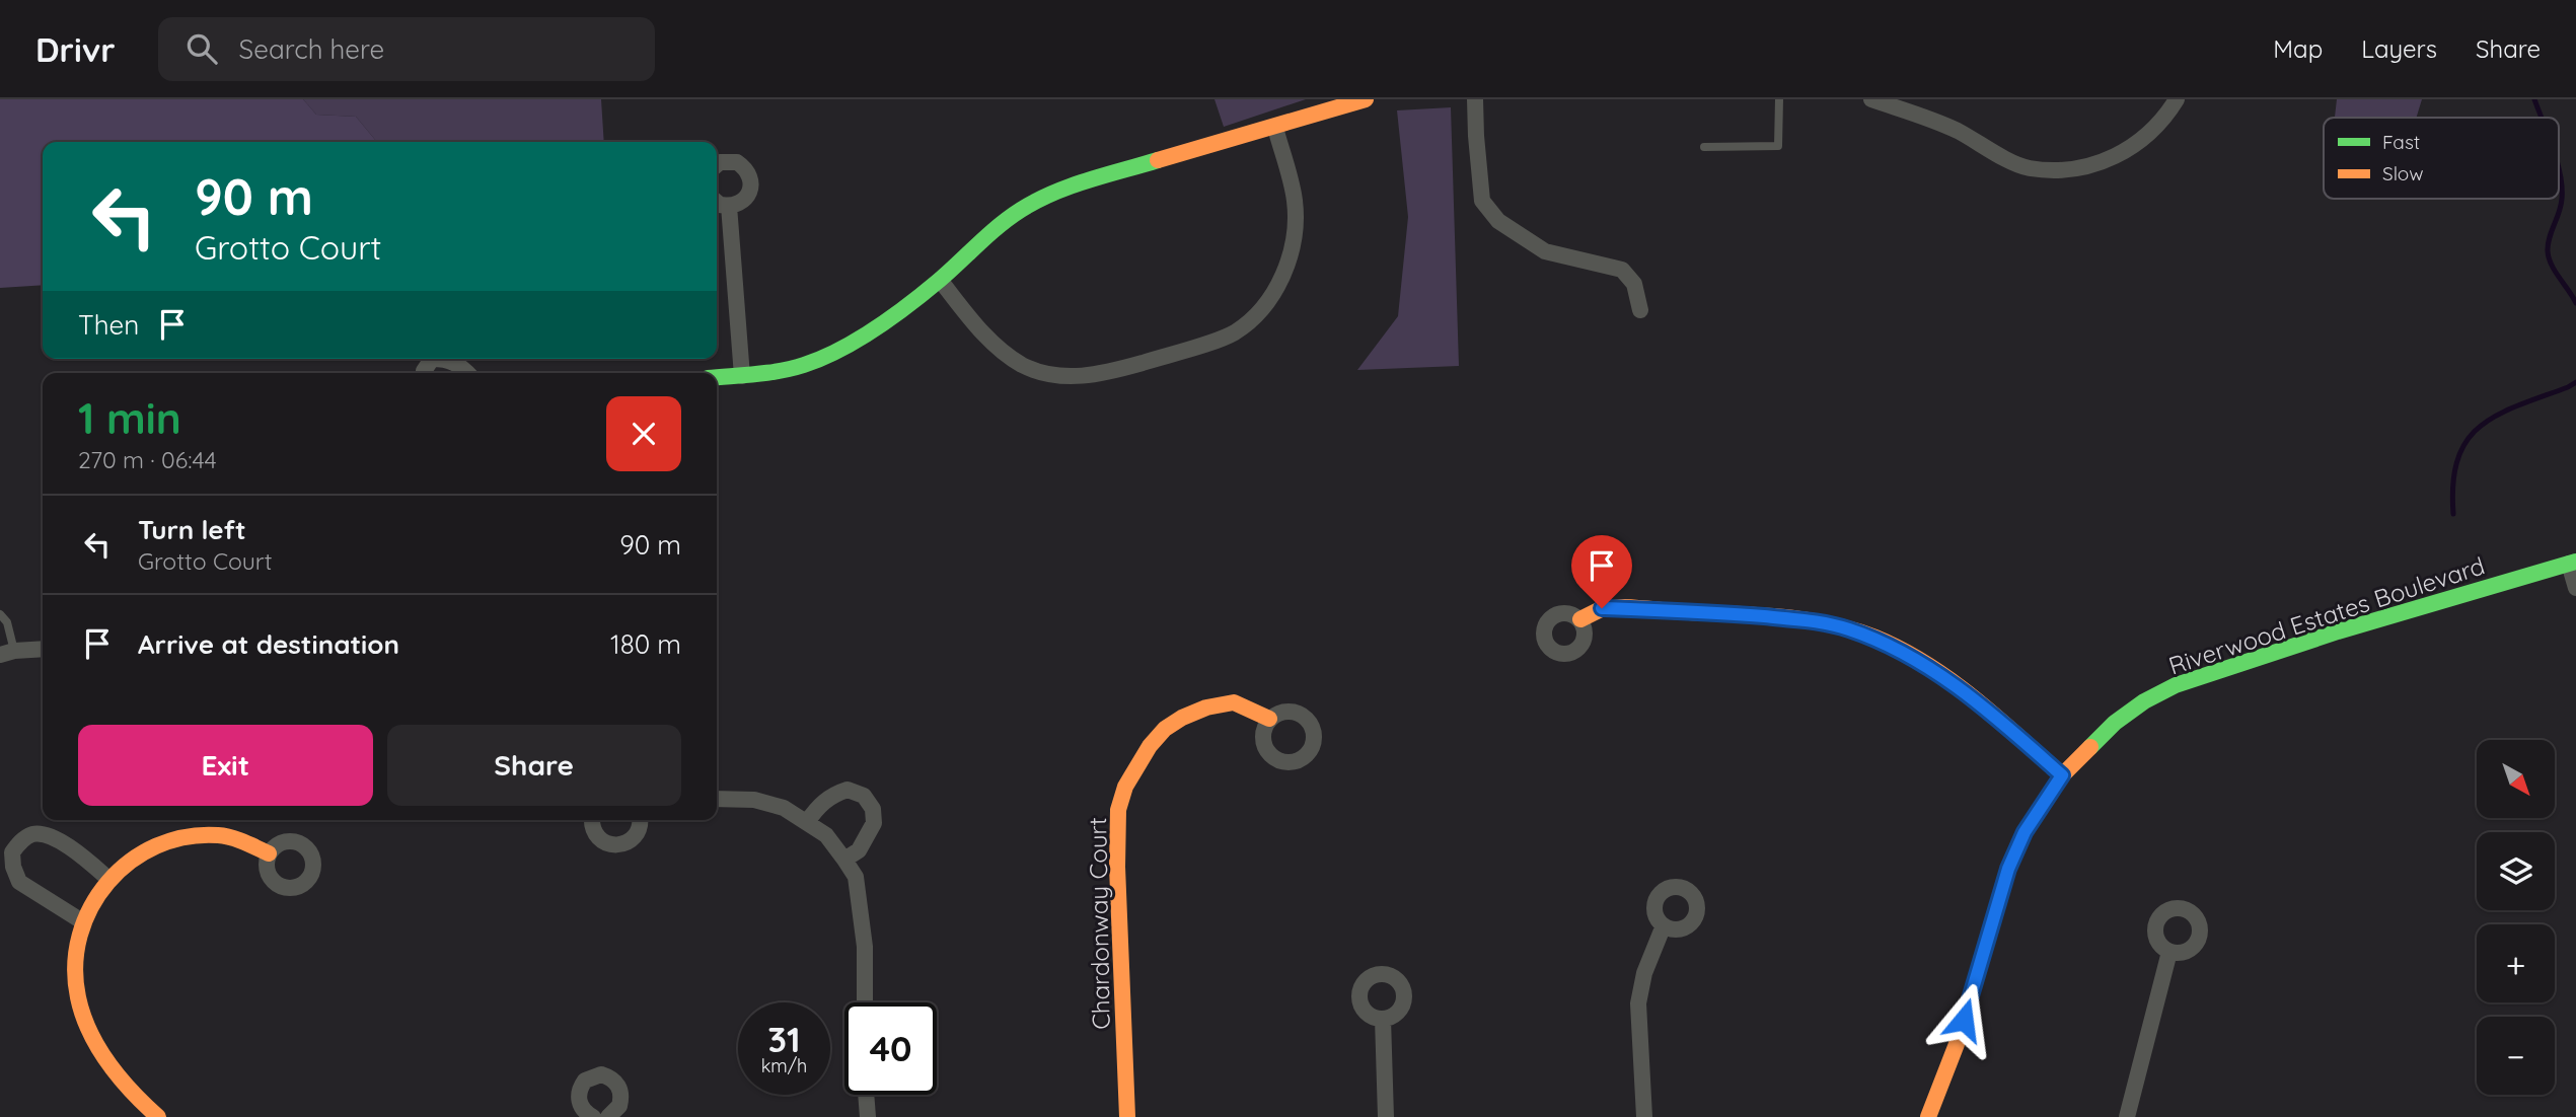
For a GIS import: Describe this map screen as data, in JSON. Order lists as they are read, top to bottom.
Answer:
{
  "streets": {
    "street": ["Riverwood Estates Boulevard", "Chardonway Court"]
  },
  "legend": ["Fast", "Slow"],
  "north": "bottom right",
  "page": {
    "header": "Drivr",
    "search": "Search here",
    "nav": ["Map", "Layers", "Share"],
    "turn": ["90 m", "Grotto Court"],
    "then": "Then",
    "heading": ["1 min", "270 m · 06:44"],
    "list": [
      {
        "name": "Turn left",
        "note": "Grotto Court",
        "value": "90 m"
      },
      {
        "name": "Arrive at destination",
        "value": "180 m"
      }
    ],
    "buttons": ["Exit", "Share"],
    "map_buttons": ["+", "−"],
    "speed": "31 km/h",
    "limit": "40"
  }
}
